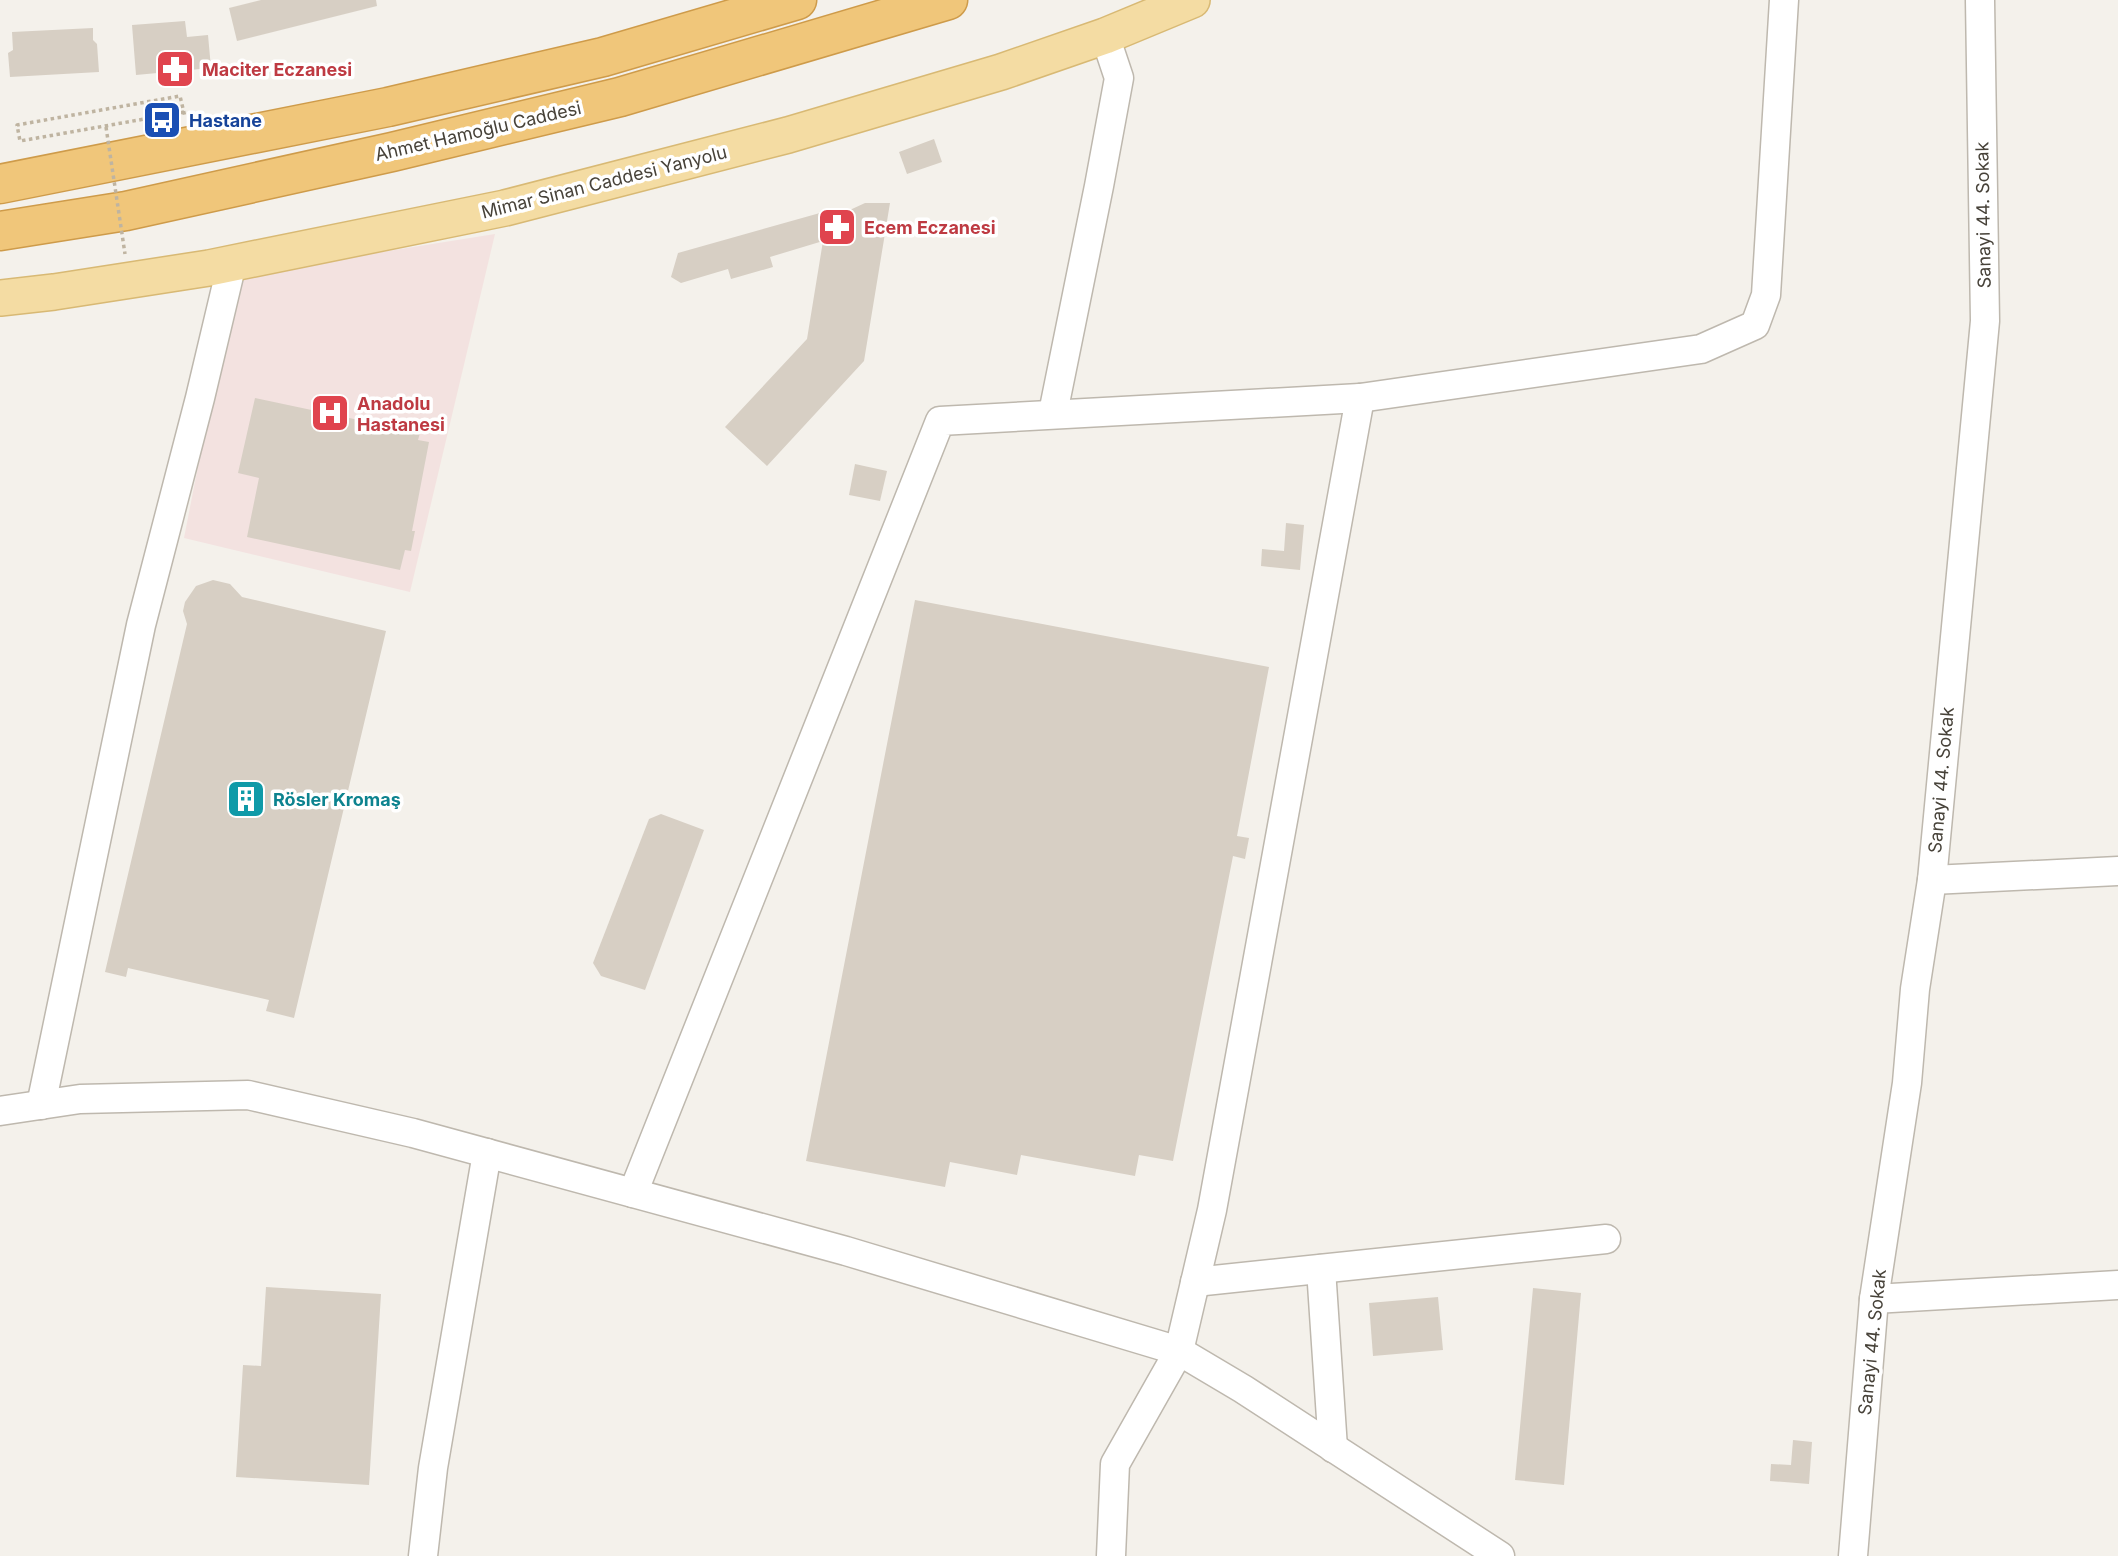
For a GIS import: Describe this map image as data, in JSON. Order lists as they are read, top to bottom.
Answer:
{
  "streets": {
    "highway": ["Ahmet Hamoğlu Caddesi"],
    "main road": ["Mimar Sinan Caddesi Yanyolu"],
    "street": ["Sanayi 44. Sokak"]
  },
  "places": {
    "pharmacy": ["Maciter Eczanesi", "Ecem Eczanesi"],
    "bus stop": ["Hastane"],
    "hospital": ["Anadolu Hastanesi"],
    "building": ["Rösler Kromaş"]
  }
}
